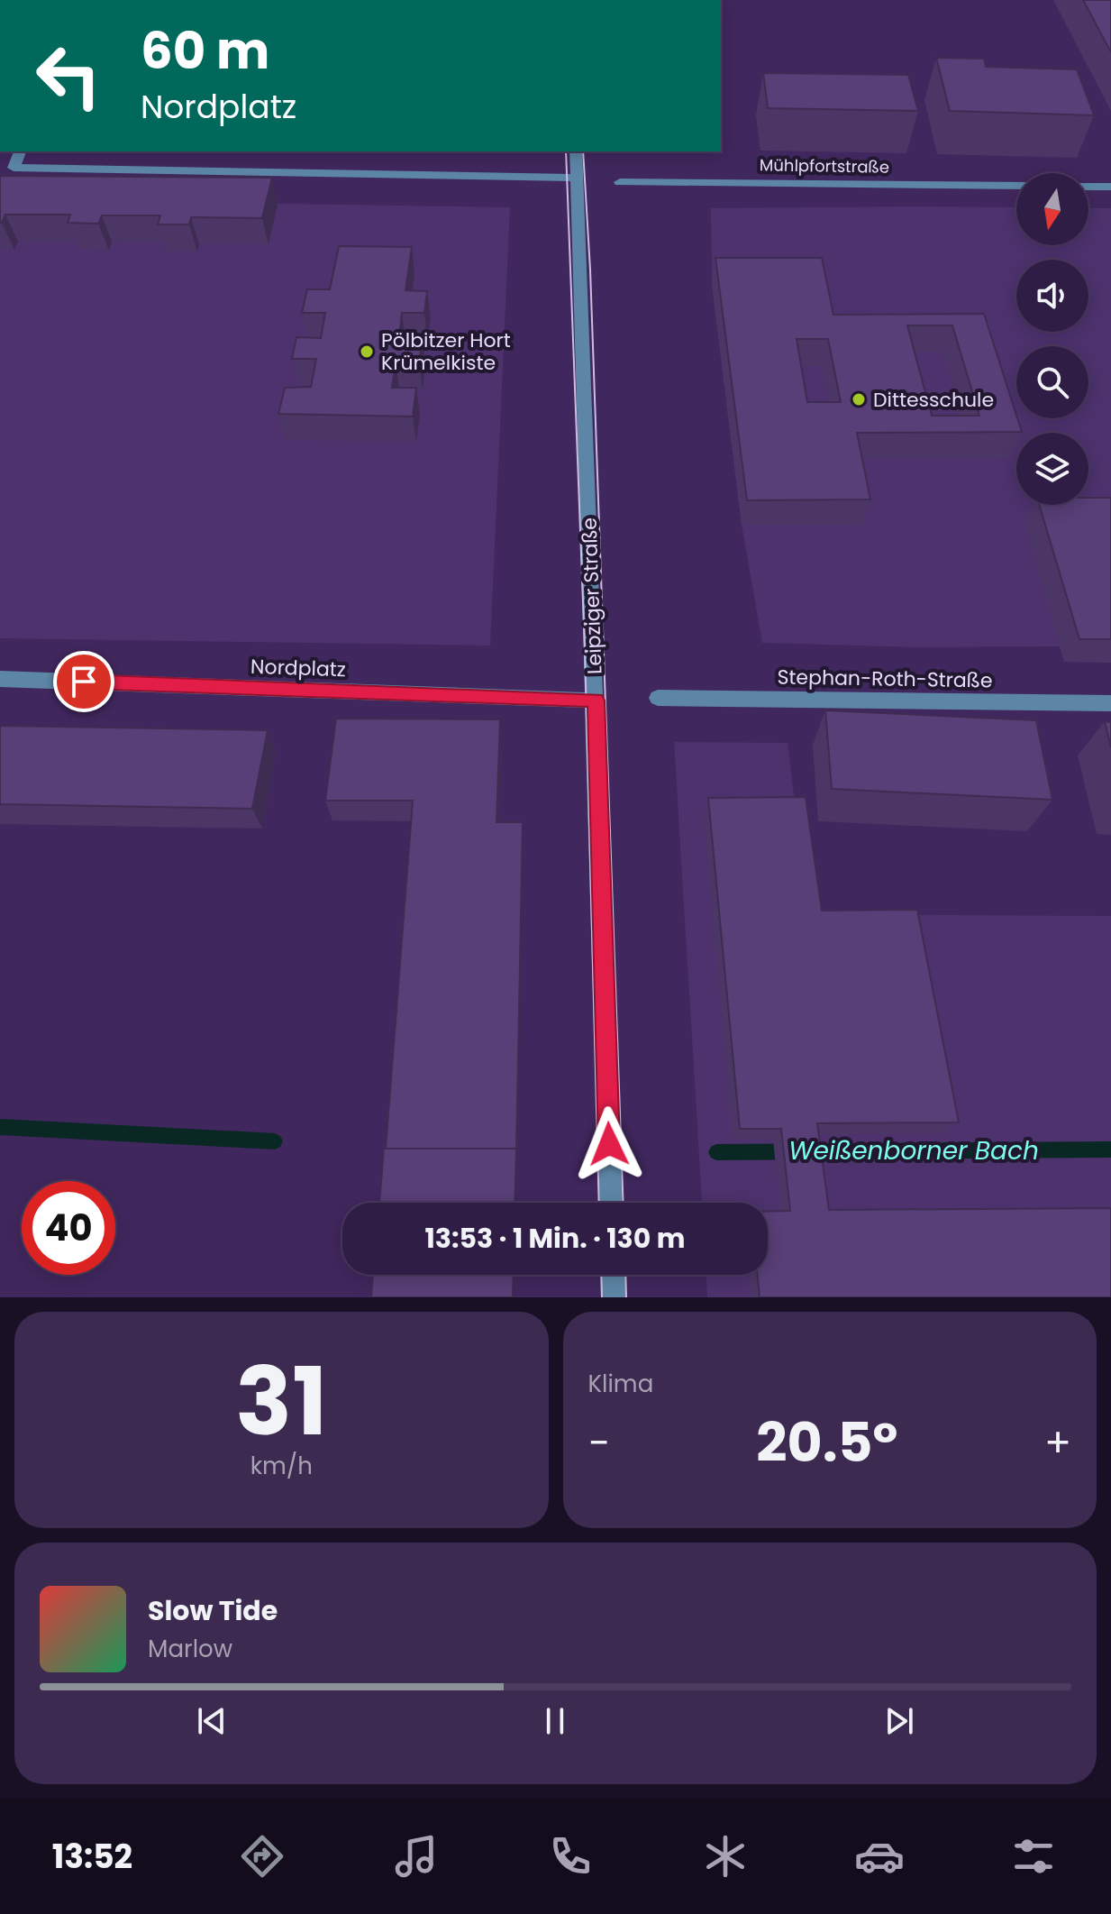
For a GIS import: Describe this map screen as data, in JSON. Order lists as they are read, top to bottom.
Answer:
{
  "streets": {
    "street": [
      "Mühlpfortstraße",
      "Leipziger Straße",
      "Nordplatz",
      "Stephan-Roth-Straße"
    ]
  },
  "crossings": [
    ["Leipziger Straße", "Nordplatz"]
  ],
  "water": ["Weißenborner Bach"],
  "places": ["Pölbitzer Hort Krümelkiste", "Dittesschule"],
  "north": "bottom",
  "page": {
    "turn": ["60 m", "Nordplatz"],
    "limit": "40",
    "trip": "13:53 · 1 Min. · 130 m",
    "tile": [
      ["31", "km/h"],
      "Klima"
    ],
    "heat": ["−", "20.5°", "+"],
    "song": ["Slow Tide", "Marlow"],
    "tabs": "13:52"
  }
}
